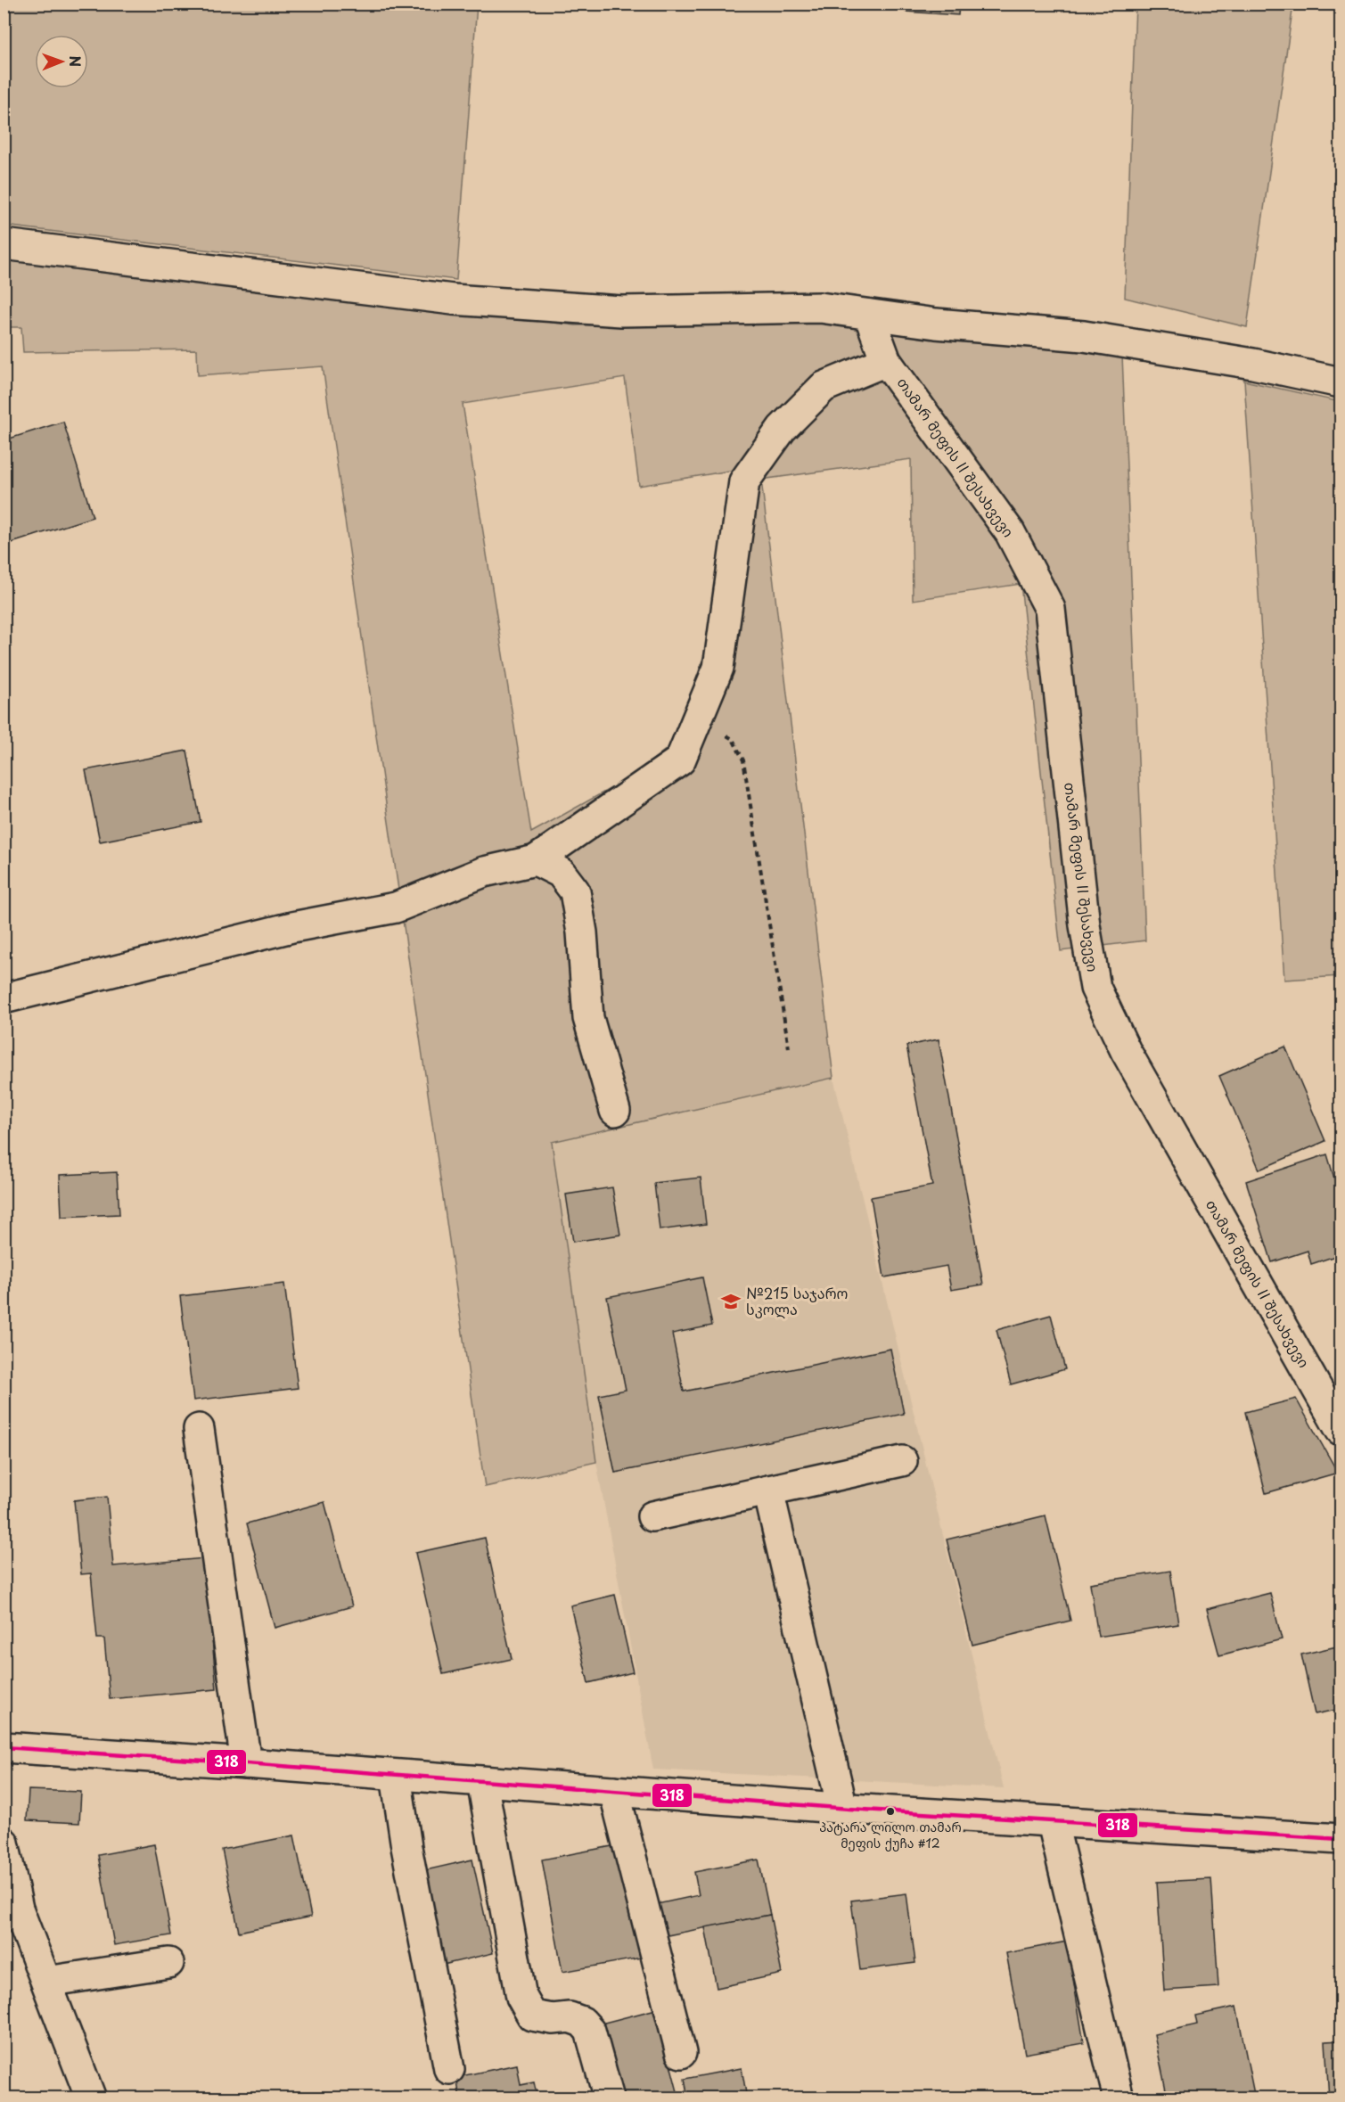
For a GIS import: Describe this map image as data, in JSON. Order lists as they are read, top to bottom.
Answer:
{
  "streets": {
    "street": ["თამარ მეფის II შესახვევი"]
  },
  "places": {
    "school or university": ["№215 საჯარო სკოლა"],
    "other": ["პატარა ლილო თამარ მეფის ქუჩა #12"]
  },
  "lines": ["transit line 318"],
  "north": "right"
}
